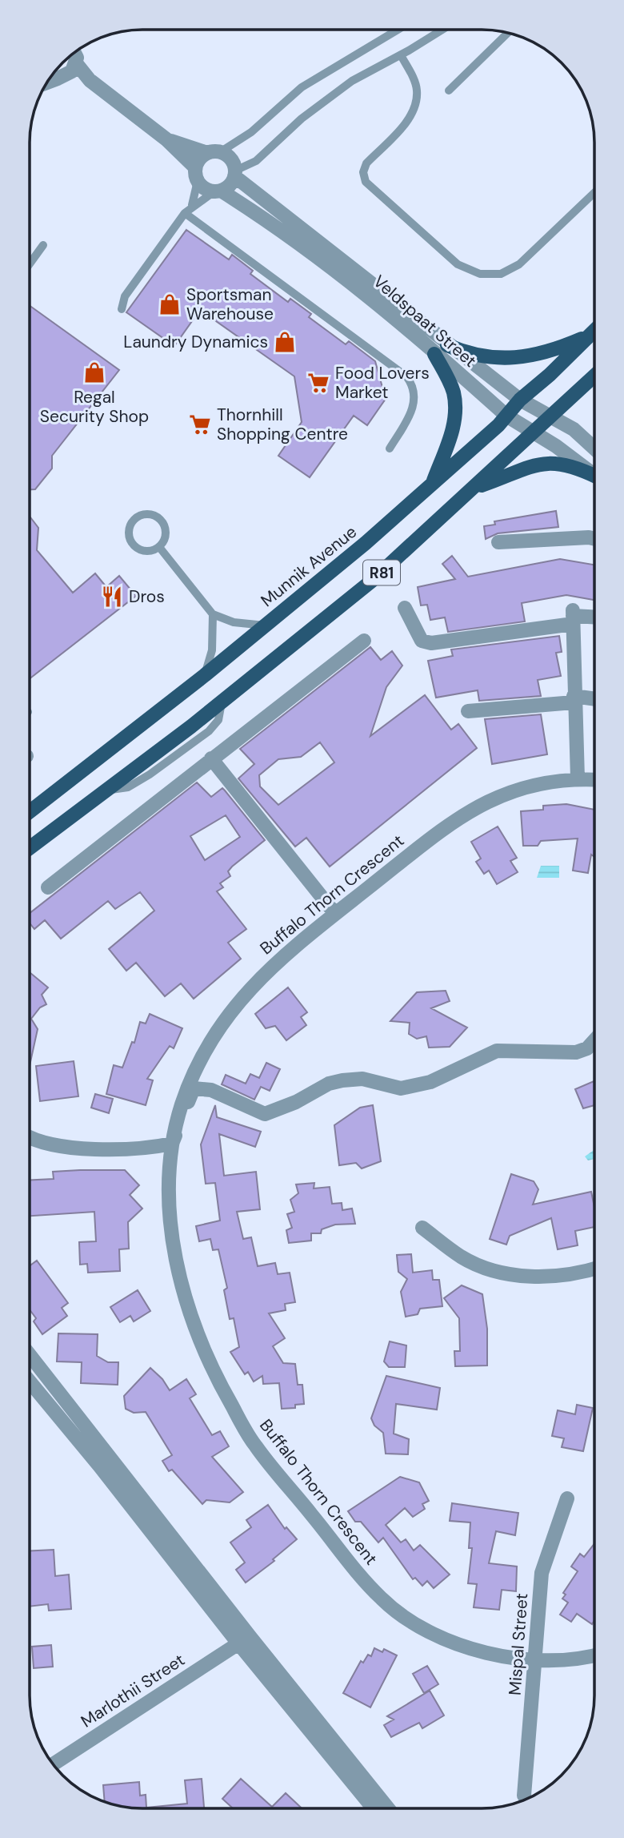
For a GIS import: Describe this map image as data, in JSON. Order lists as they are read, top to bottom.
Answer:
{
  "streets": {
    "main road": ["Munnik Avenue", "R81"],
    "street": [
      "Veldspaat Street",
      "Buffalo Thorn Crescent",
      "Mispal Street",
      "Marlothii Street"
    ]
  },
  "crossings": [
    ["Veldspaat Street", "Munnik Avenue"],
    ["Veldspaat Street", "R81"],
    ["Buffalo Thorn Crescent", "Mispal Street"]
  ],
  "places": {
    "shop": ["Sportsman Warehouse", "Laundry Dynamics", "Regal Security Shop"],
    "supermarket": ["Food Lovers Market", "Thornhill Shopping Centre"],
    "restaurant": ["Dros"]
  }
}
